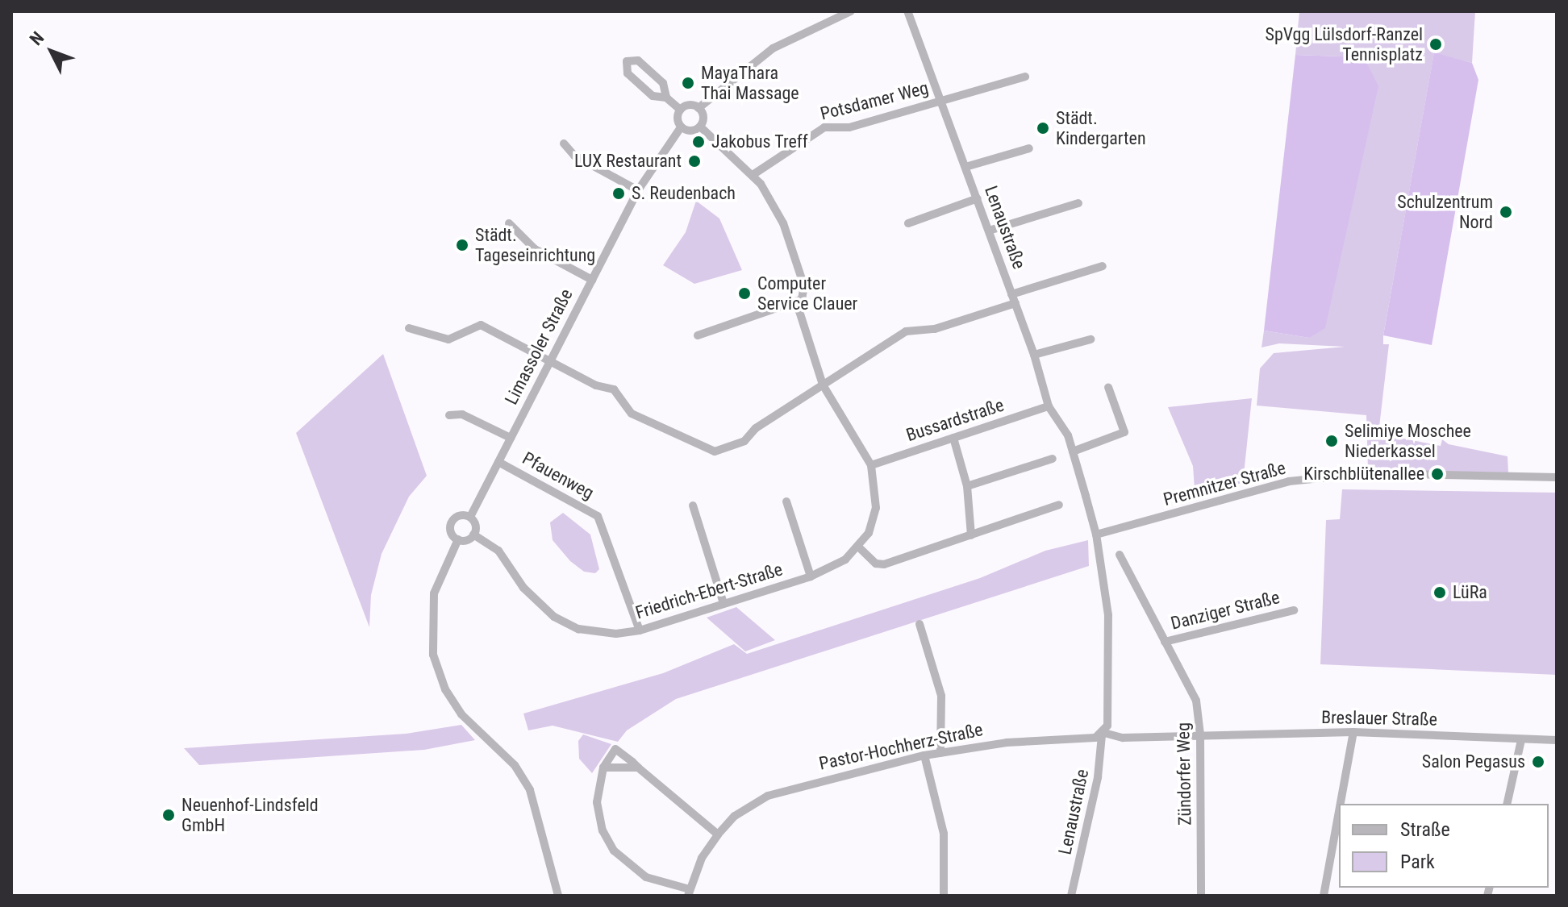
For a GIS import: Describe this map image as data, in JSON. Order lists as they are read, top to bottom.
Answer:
{
  "streets": {
    "street": [
      "Potsdamer Weg",
      "Lenaustraße",
      "Limassoler Straße",
      "Bussardstraße",
      "Pfauenweg",
      "Premnitzer Straße",
      "Friedrich-Ebert-Straße",
      "Danziger Straße",
      "Breslauer Straße",
      "Pastor-Hochherz-Straße",
      "Zündorfer Weg"
    ]
  },
  "crossings": [
    ["Potsdamer Weg", "Lenaustraße"],
    ["Lenaustraße", "Bussardstraße"],
    ["Lenaustraße", "Premnitzer Straße"],
    ["Lenaustraße", "Pastor-Hochherz-Straße"],
    ["Limassoler Straße", "Pfauenweg"],
    ["Limassoler Straße", "Friedrich-Ebert-Straße"],
    ["Bussardstraße", "Friedrich-Ebert-Straße"],
    ["Pfauenweg", "Friedrich-Ebert-Straße"],
    ["Danziger Straße", "Zündorfer Weg"],
    ["Breslauer Straße", "Pastor-Hochherz-Straße"],
    ["Breslauer Straße", "Zündorfer Weg"],
    ["Pastor-Hochherz-Straße", "Zündorfer Weg"]
  ],
  "places": [
    "SpVgg Lülsdorf-Ranzel Tennisplatz",
    "MayaThara Thai Massage",
    "Städt. Kindergarten",
    "Jakobus Treff",
    "LUX Restaurant",
    "S. Reudenbach",
    "Schulzentrum Nord",
    "Städt. Tageseinrichtung",
    "Computer Service Clauer",
    "Selimiye Moschee Niederkassel",
    "Kirschblütenallee",
    "LüRa",
    "Salon Pegasus",
    "Neuenhof-Lindsfeld GmbH"
  ],
  "legend": ["Straße", "Park"],
  "north": "top left"
}
